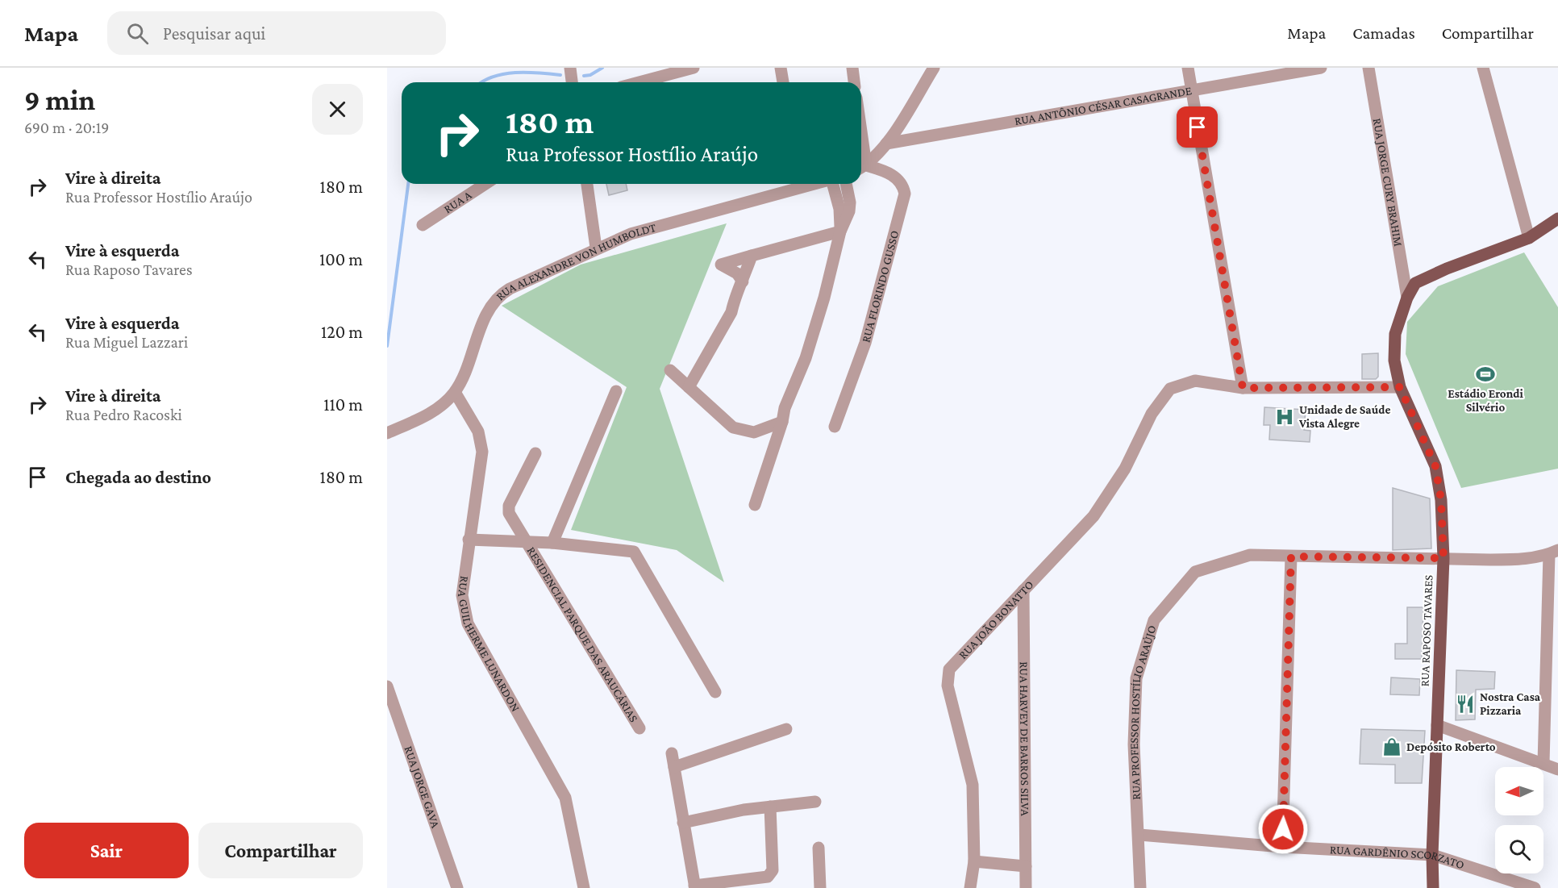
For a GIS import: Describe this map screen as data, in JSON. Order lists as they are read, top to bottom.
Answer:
{
  "streets": {
    "main road": ["RUA RAPOSO TAVARES"],
    "street": [
      "RUA ANTÔNIO CÉSAR CASAGRANDE",
      "RUA JORGE CURY BRAHIM",
      "RUA A",
      "RUA ALEXANDRE VON HUMBOLDT",
      "RUA FLORINDO GUSSO",
      "RUA JOÃO BONATTO",
      "RESIDENCIAL PARQUE DAS ARAUCÁRIAS",
      "RUA GUILHERME LUNARDON",
      "RUA PROFESSOR HOSTÍLIO ARAÚJO",
      "RUA HARVEY DE BARROS SILVA",
      "RUA JORGE GAVA",
      "RUA GARDÊNIO SCORZATO"
    ]
  },
  "crossings": [
    ["RUA JORGE CURY BRAHIM", "RUA RAPOSO TAVARES"],
    ["RUA ALEXANDRE VON HUMBOLDT", "RUA GUILHERME LUNARDON"],
    ["RUA JOÃO BONATTO", "RUA HARVEY DE BARROS SILVA"],
    ["RUA RAPOSO TAVARES", "RUA PROFESSOR HOSTÍLIO ARAÚJO"],
    ["RUA RAPOSO TAVARES", "RUA GARDÊNIO SCORZATO"],
    ["RESIDENCIAL PARQUE DAS ARAUCÁRIAS", "RUA GUILHERME LUNARDON"],
    ["RUA PROFESSOR HOSTÍLIO ARAÚJO", "RUA GARDÊNIO SCORZATO"]
  ],
  "places": {
    "sports": ["Estádio Erondi Silvério"],
    "hospital": ["Unidade de Saúde Vista Alegre"],
    "restaurant": ["Nostra Casa Pizzaria"],
    "shop": ["Depósito Roberto"]
  },
  "north": "left",
  "page": {
    "header": "Mapa",
    "search": "Pesquisar aqui",
    "nav": ["Mapa", "Camadas", "Compartilhar"],
    "heading": ["9 min", "690 m · 20:19"],
    "turn": ["180 m", "Rua Professor Hostílio Araújo"],
    "list": [
      {
        "name": "Vire à direita",
        "note": "Rua Professor Hostílio Araújo",
        "value": "180 m"
      },
      {
        "name": "Vire à esquerda",
        "note": "Rua Raposo Tavares",
        "value": "100 m"
      },
      {
        "name": "Vire à esquerda",
        "note": "Rua Miguel Lazzari",
        "value": "120 m"
      },
      {
        "name": "Vire à direita",
        "note": "Rua Pedro Racoski",
        "value": "110 m"
      },
      {
        "name": "Chegada ao destino",
        "value": "180 m"
      }
    ],
    "buttons": ["Sair", "Compartilhar"]
  }
}
